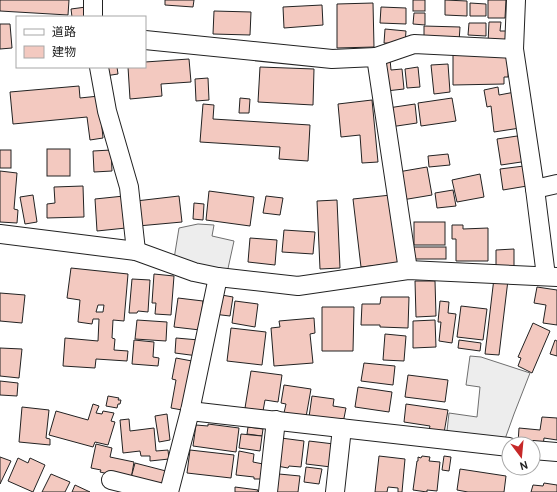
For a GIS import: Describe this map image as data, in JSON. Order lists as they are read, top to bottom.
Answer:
{
  "legend": ["道路", "建物"],
  "north": "bottom"
}
